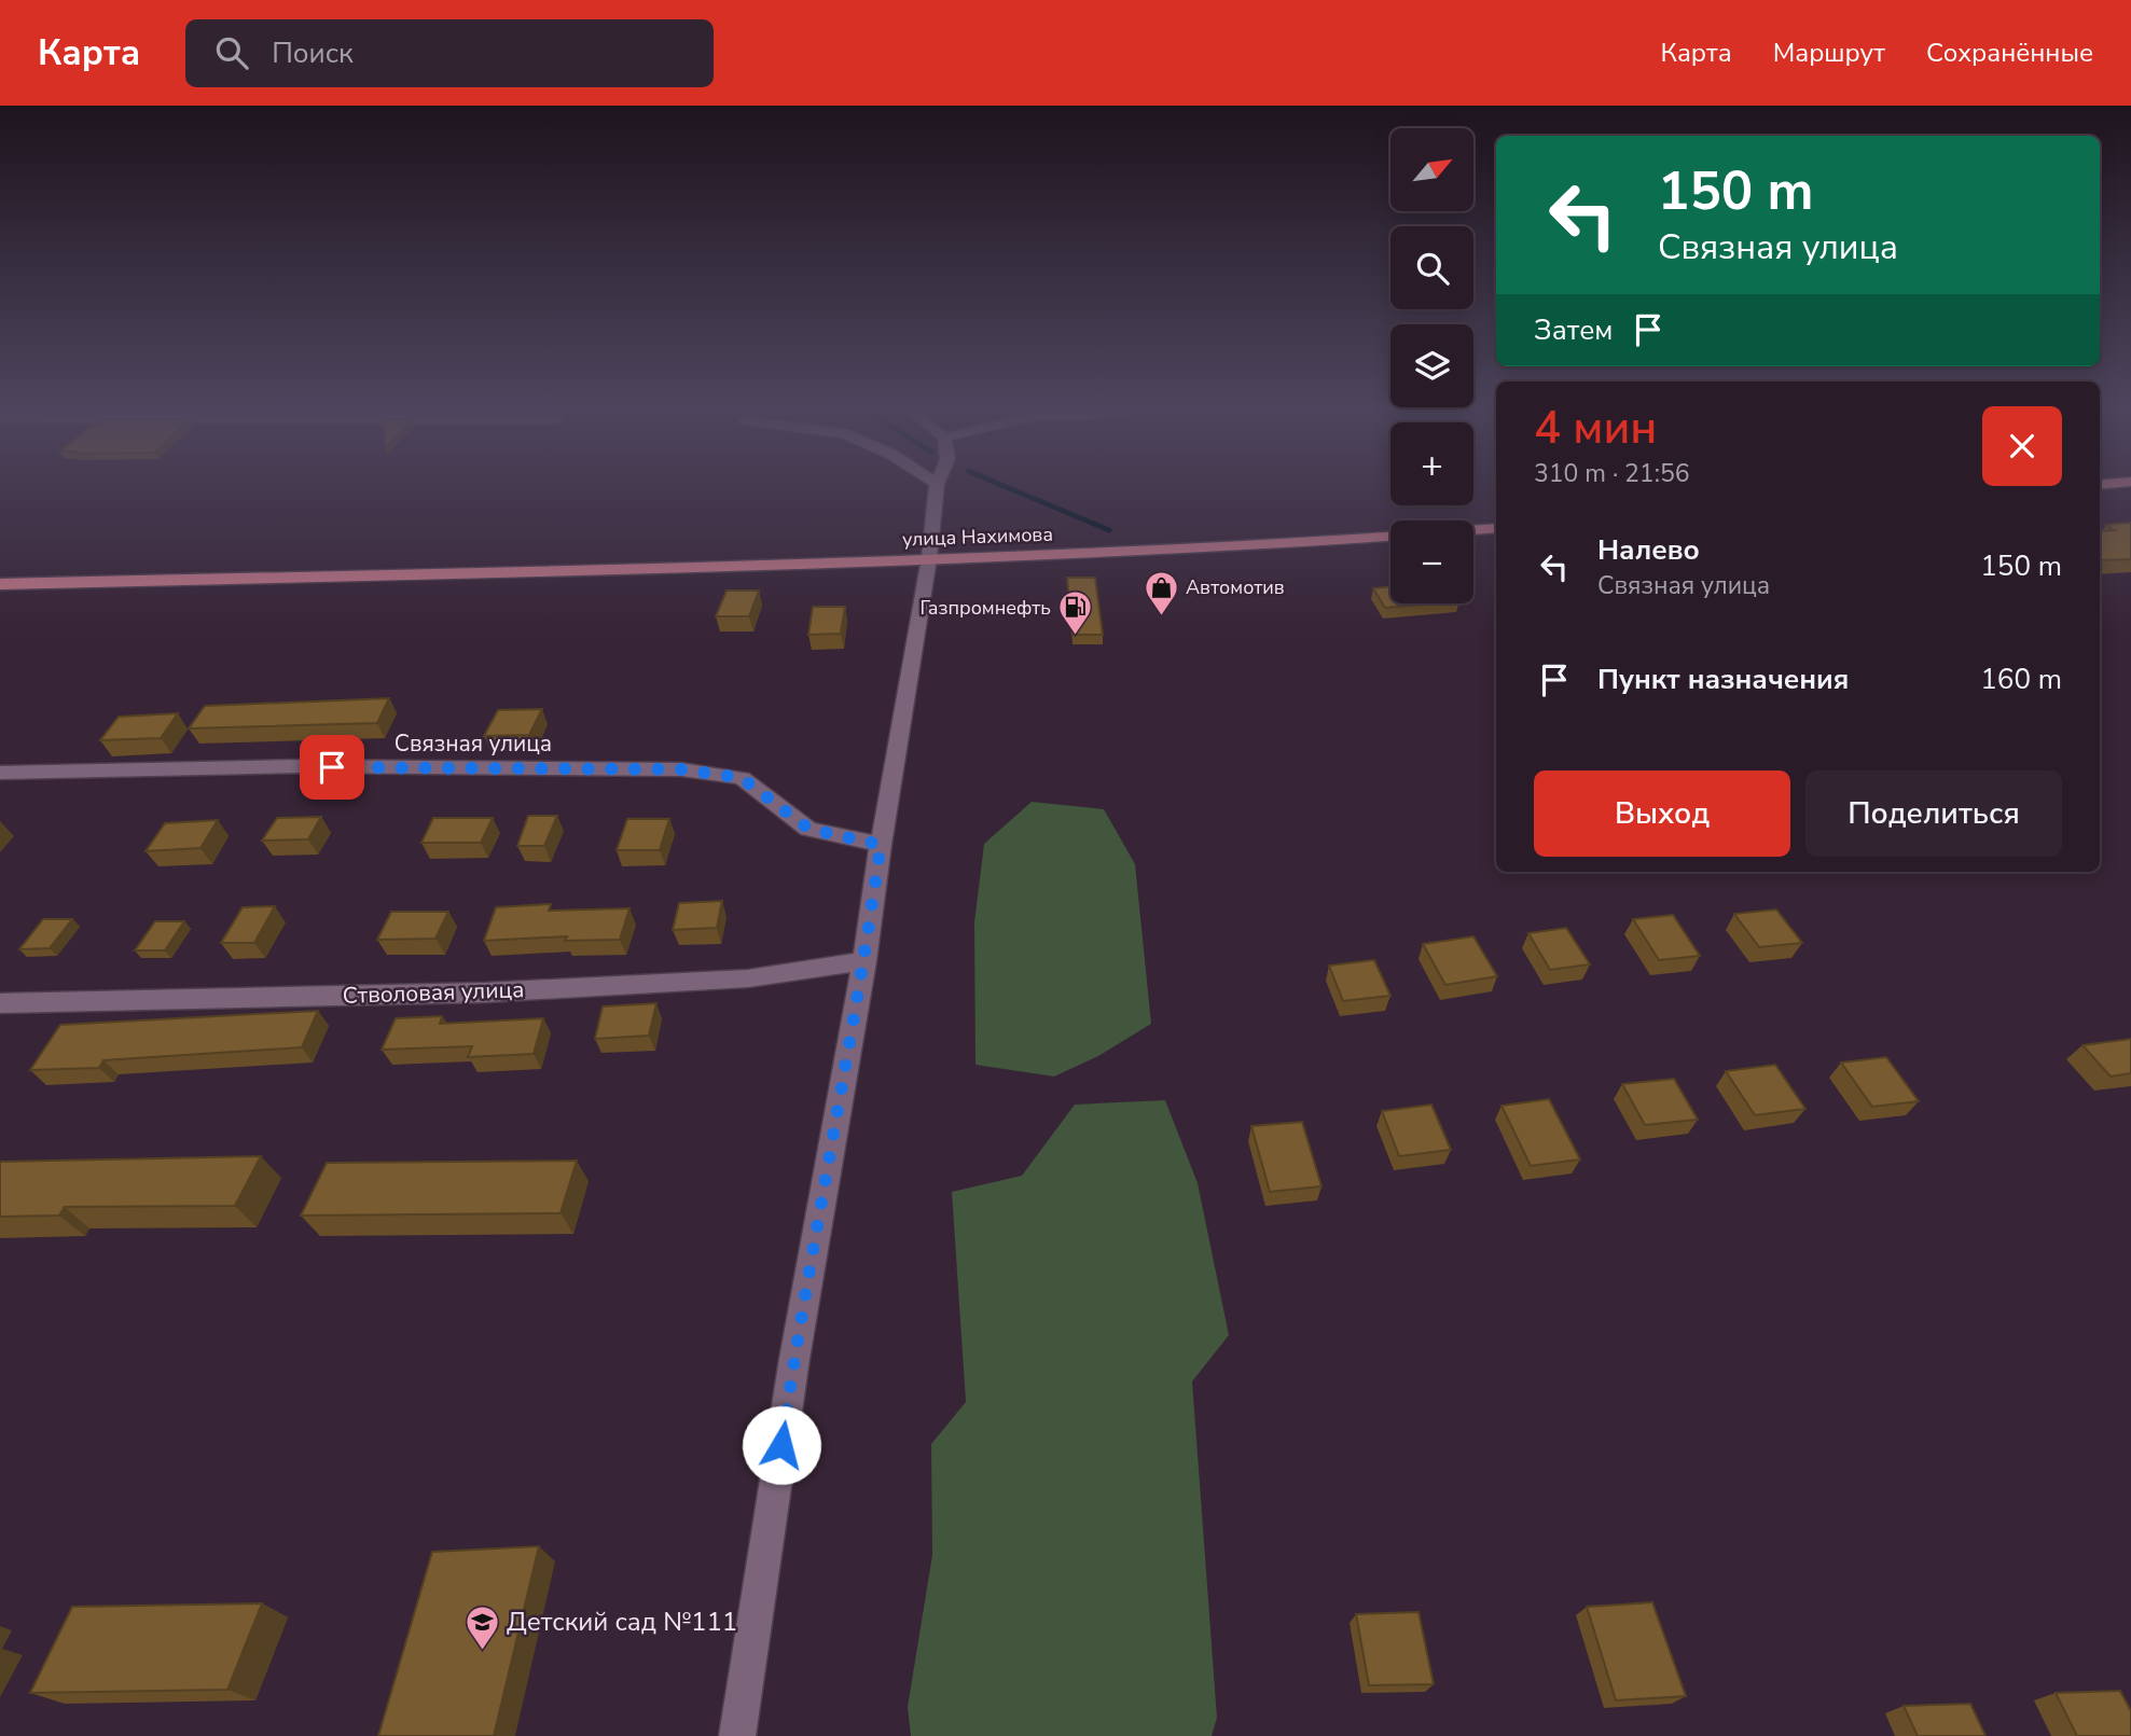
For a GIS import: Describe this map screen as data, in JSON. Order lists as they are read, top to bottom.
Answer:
{
  "streets": {
    "main road": ["улица Нахимова"],
    "street": ["Связная улица", "Стволовая улица"]
  },
  "places": {
    "shop": ["Автомотив"],
    "fuel station": ["Газпромнефть"],
    "school or university": ["Детский сад №111"]
  },
  "north": "top right",
  "page": {
    "header": "Карта",
    "search": "Поиск",
    "nav": ["Карта", "Маршрут", "Сохранённые"],
    "map_buttons": ["+", "−"],
    "turn": ["150 m", "Связная улица"],
    "then": "Затем",
    "heading": ["4 мин", "310 m · 21:56"],
    "list": [
      {
        "name": "Налево",
        "note": "Связная улица",
        "value": "150 m"
      },
      {
        "name": "Пункт назначения",
        "value": "160 m"
      }
    ],
    "buttons": ["Выход", "Поделиться"]
  }
}
